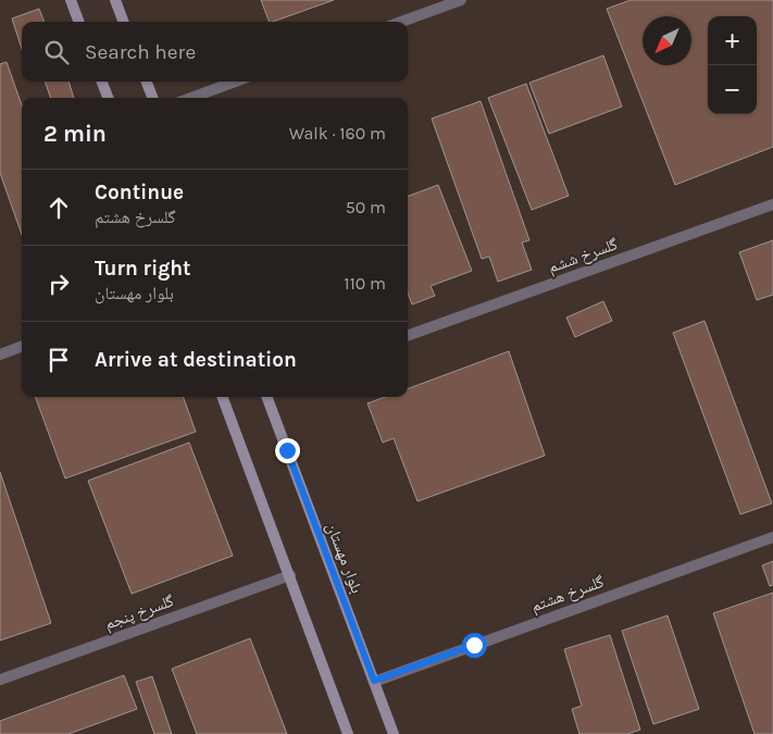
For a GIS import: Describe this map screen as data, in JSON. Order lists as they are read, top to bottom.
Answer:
{
  "streets": {
    "street": [
      "گلسرخ ششم",
      "بلوار مهستان",
      "گلسرخ هشتم",
      "گلسرخ پنجم"
    ]
  },
  "crossings": [
    ["بلوار مهستان", "گلسرخ هشتم"]
  ],
  "north": "bottom left",
  "page": {
    "map_buttons": ["+", "−"],
    "search": "Search here",
    "heading": ["2 min", "Walk · 160 m"],
    "list": [
      ["Continue", "گلسرخ هشتم", "50 m"],
      ["Turn right", "بلوار مهستان", "110 m"],
      "Arrive at destination"
    ]
  }
}
